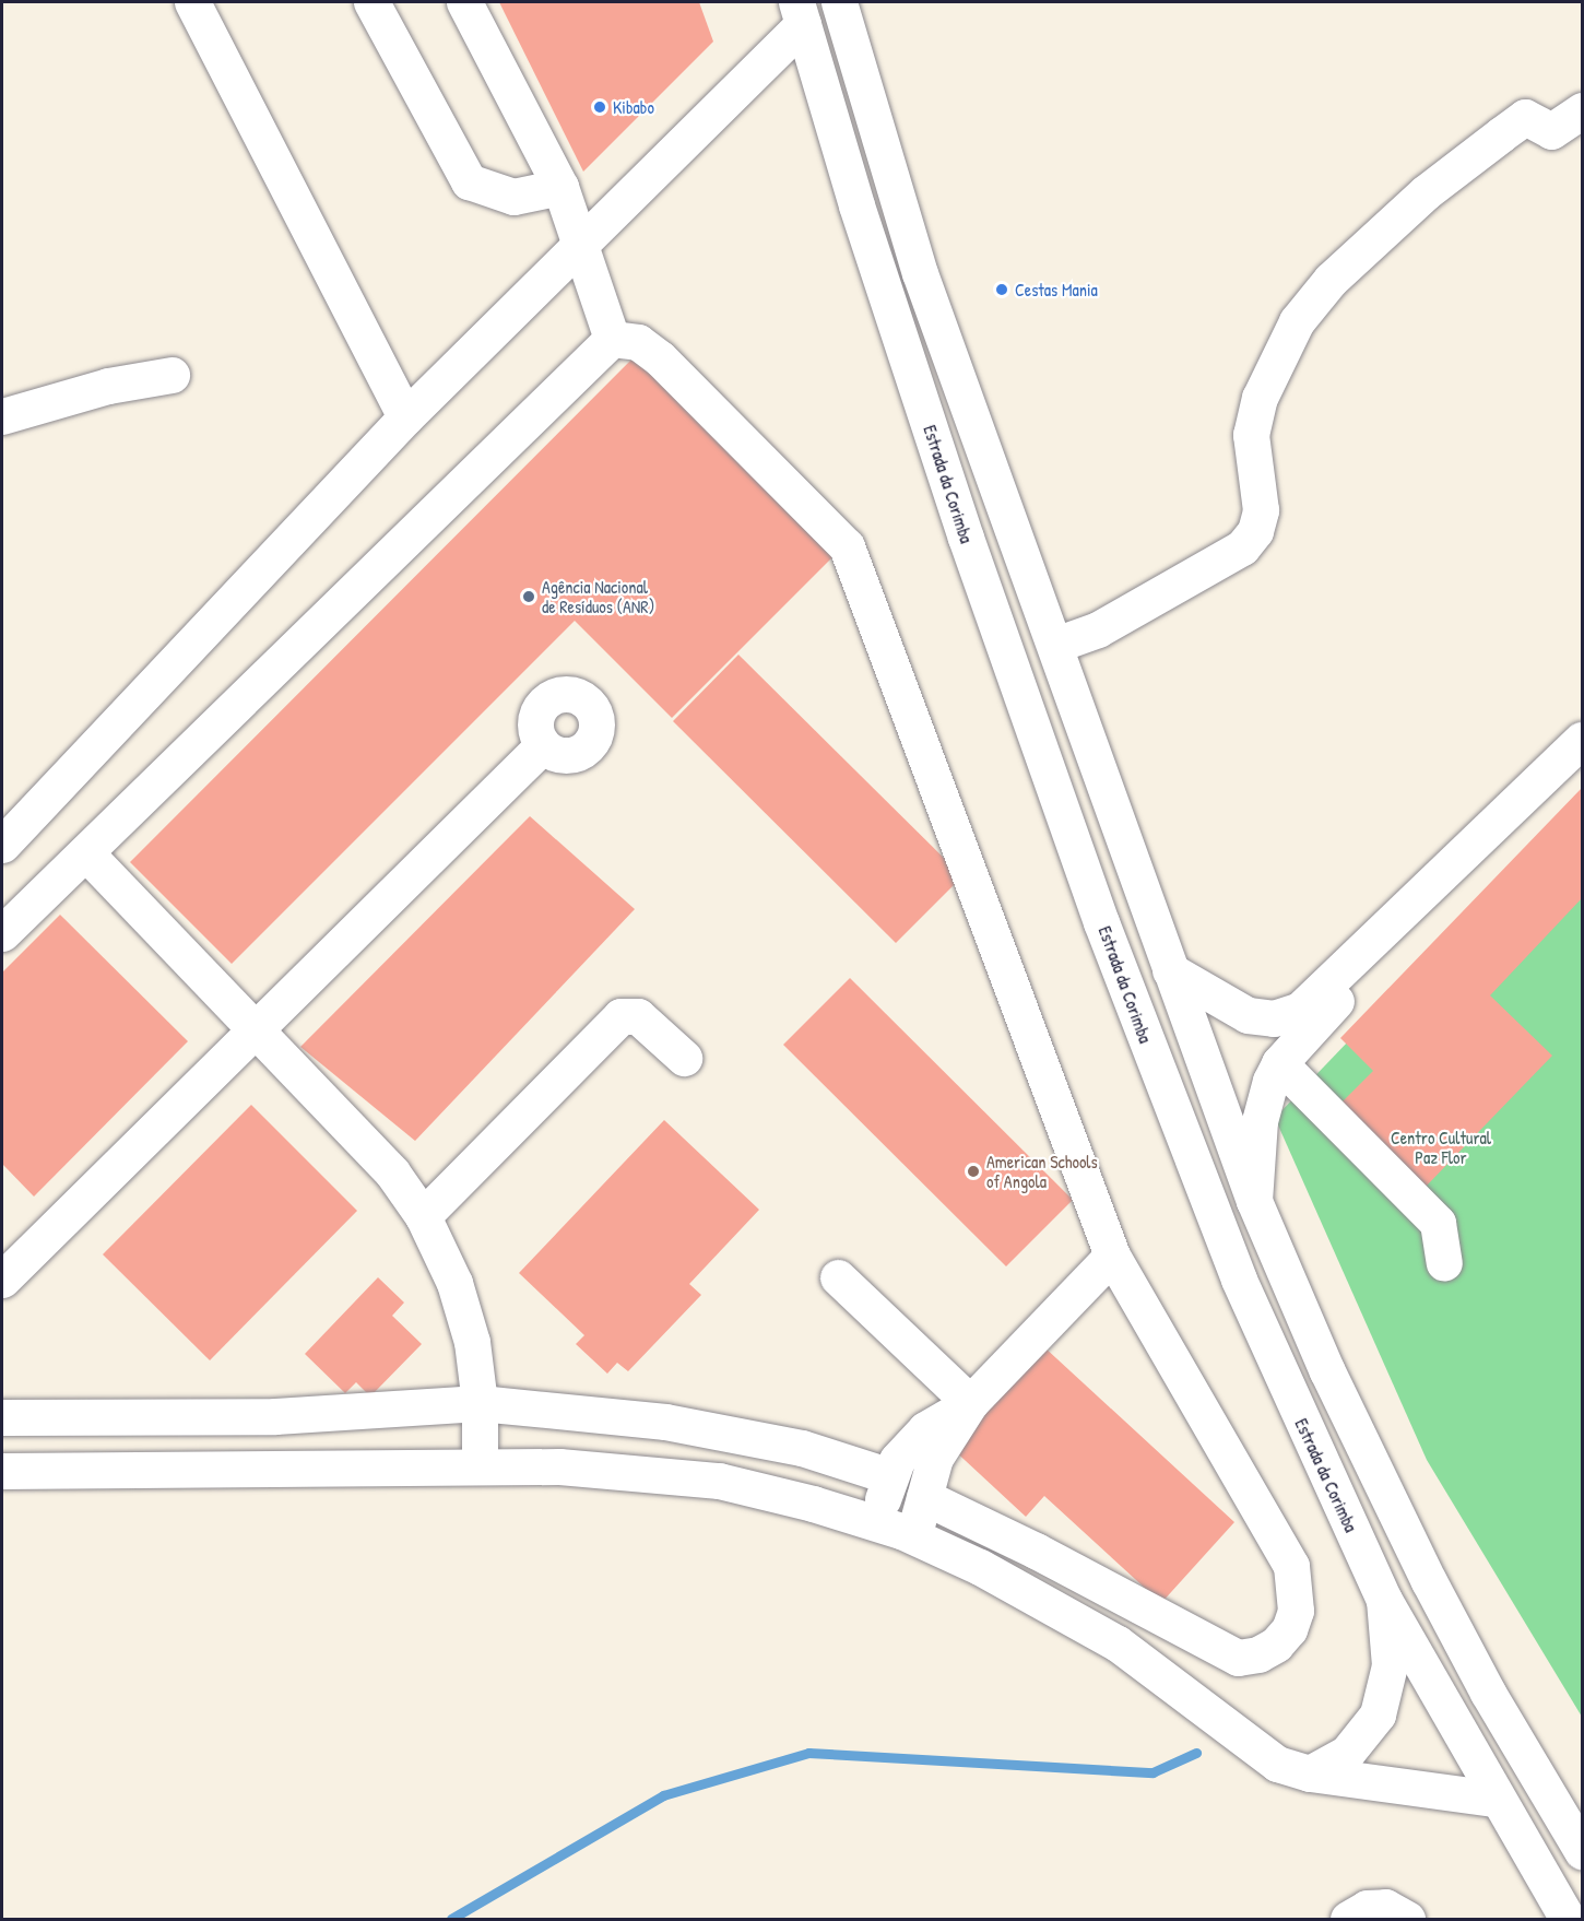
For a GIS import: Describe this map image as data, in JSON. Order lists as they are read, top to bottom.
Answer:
{
  "streets": {
    "street": ["Estrada da Corimba"]
  },
  "parks": ["Centro Cultural Paz Flor"],
  "places": [
    "Kibabo",
    "Cestas Mania",
    "Agência Nacional de Resíduos (ANR)",
    "American Schools of Angola"
  ]
}
